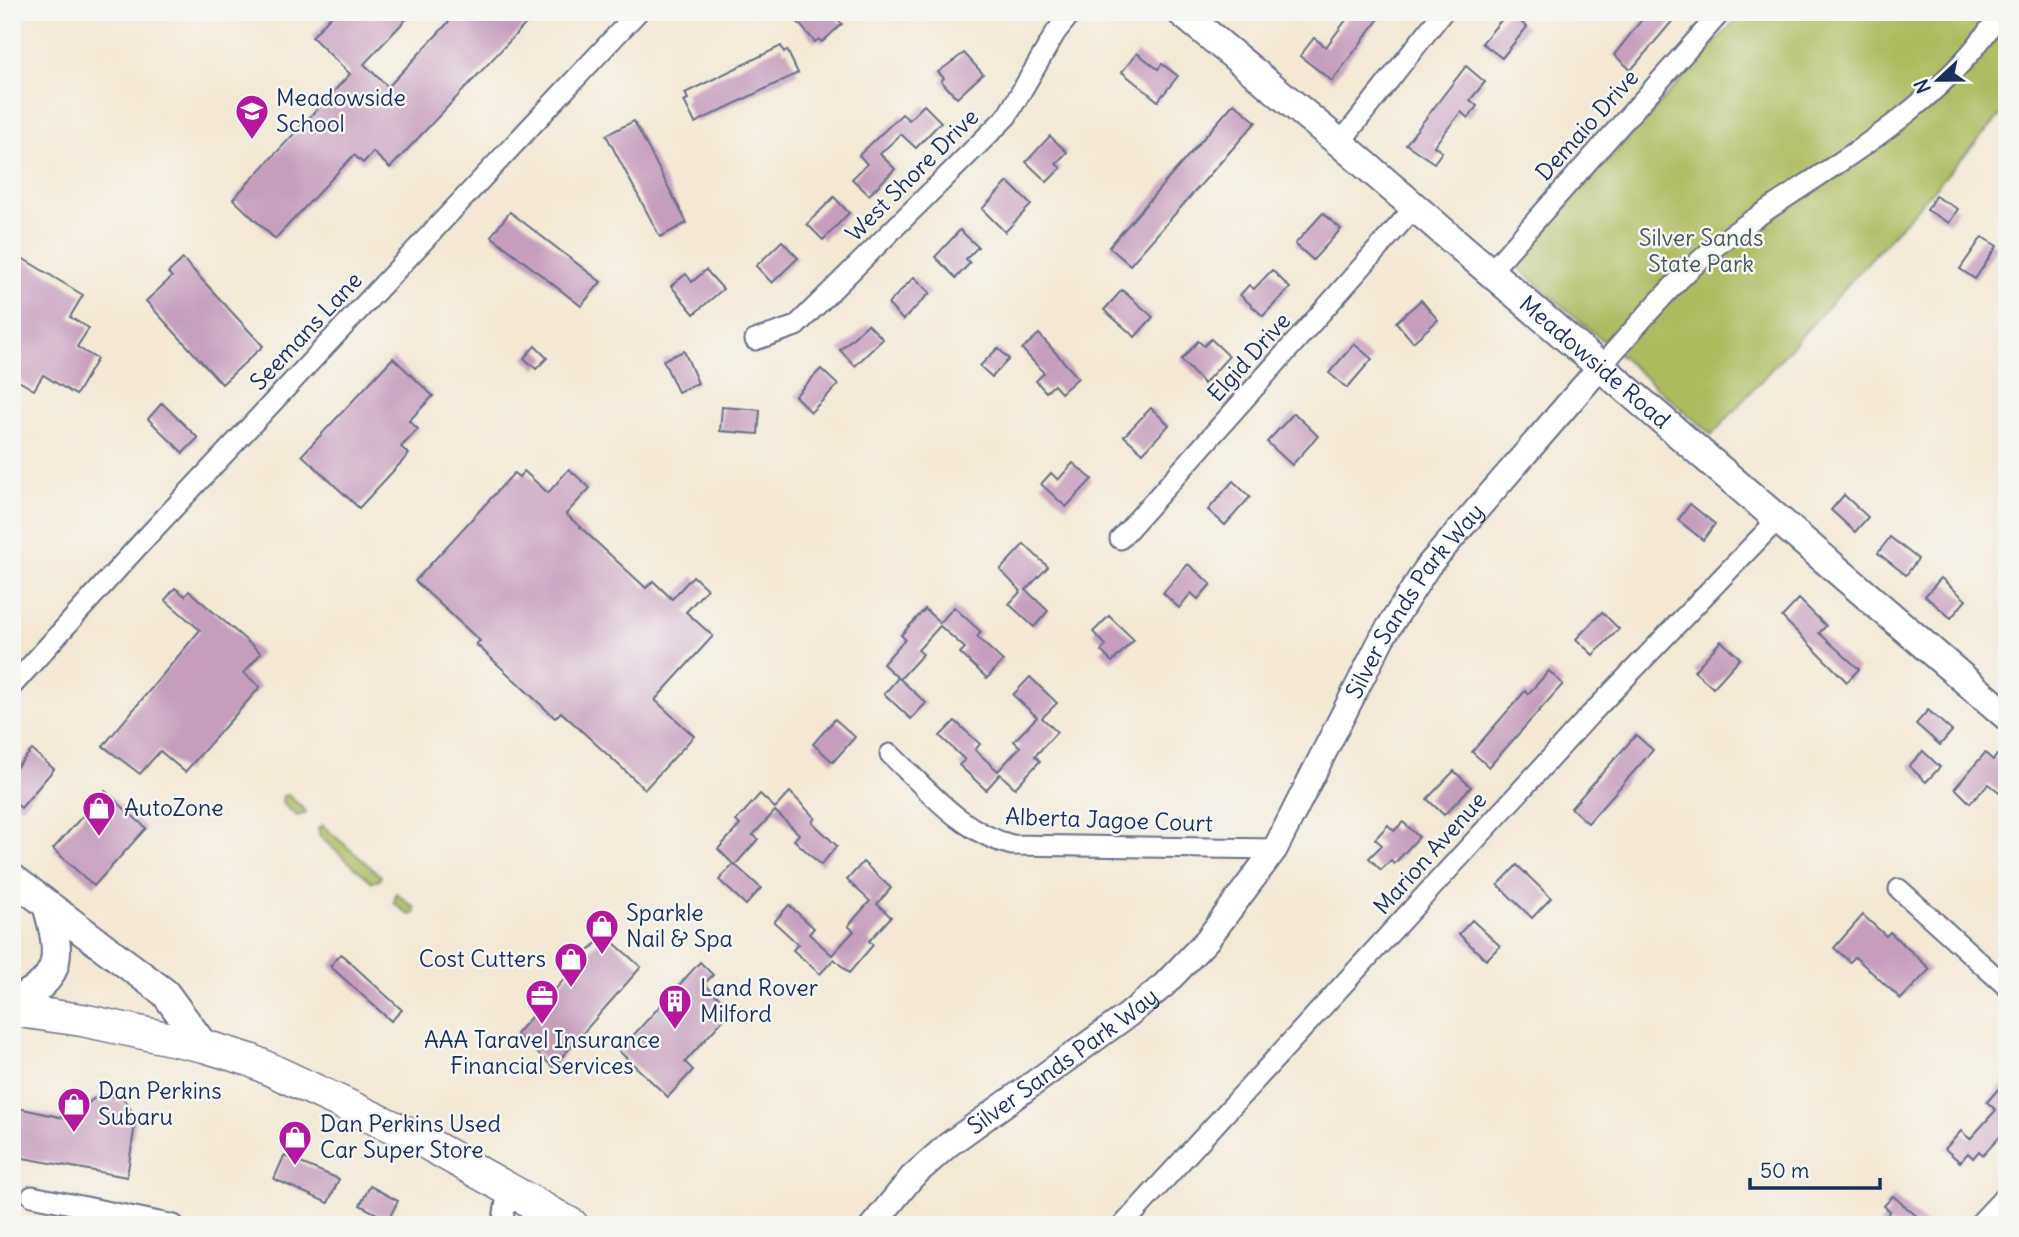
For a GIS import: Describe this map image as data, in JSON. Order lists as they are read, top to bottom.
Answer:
{
  "streets": {
    "main road": ["Meadowside Road"],
    "street": [
      "Demaio Drive",
      "West Shore Drive",
      "Seemans Lane",
      "Elgid Drive",
      "Silver Sands Park Way",
      "Alberta Jagoe Court",
      "Marion Avenue"
    ]
  },
  "crossings": [
    ["Demaio Drive", "Meadowside Road"],
    ["Elgid Drive", "Meadowside Road"],
    ["Meadowside Road", "Silver Sands Park Way"],
    ["Meadowside Road", "Marion Avenue"],
    ["Silver Sands Park Way", "Alberta Jagoe Court"]
  ],
  "parks": ["Silver Sands State Park"],
  "places": {
    "school or university": ["Meadowside School"],
    "shop": [
      "AutoZone",
      "Sparkle Nail & Spa",
      "Cost Cutters",
      "Dan Perkins Subaru",
      "Dan Perkins Used Car Super Store"
    ],
    "office": ["AAA Taravel Insurance Financial Services"],
    "building": ["Land Rover Milford"]
  },
  "scale_bar": "50 m",
  "north": "left"
}
